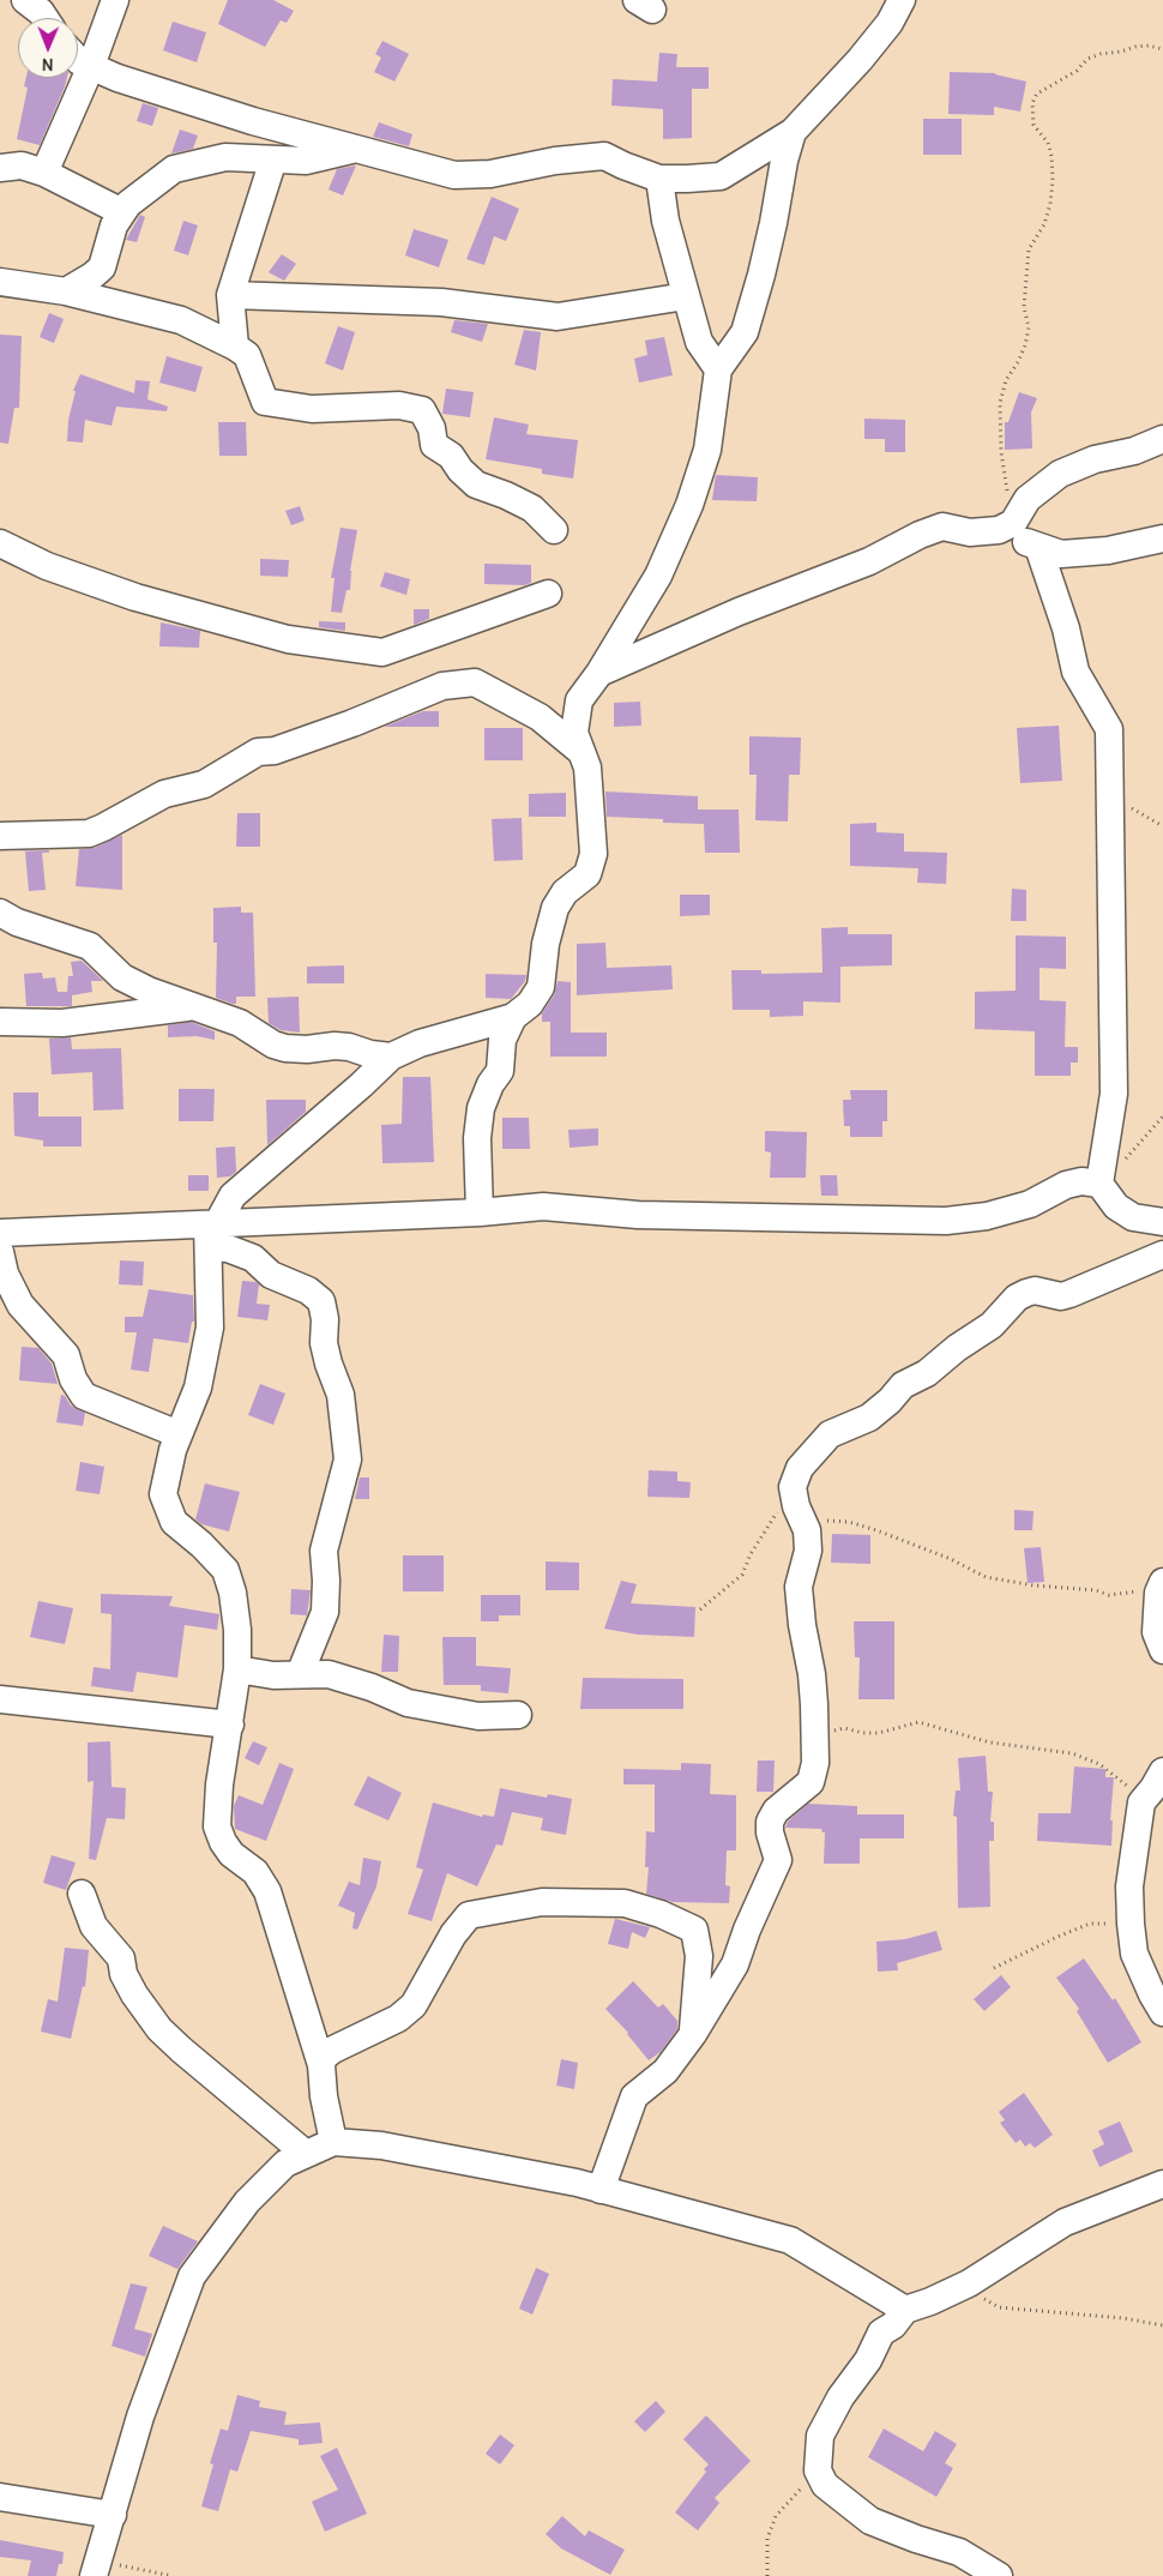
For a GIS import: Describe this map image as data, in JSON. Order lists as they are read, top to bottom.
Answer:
{
  "north": "bottom"
}
